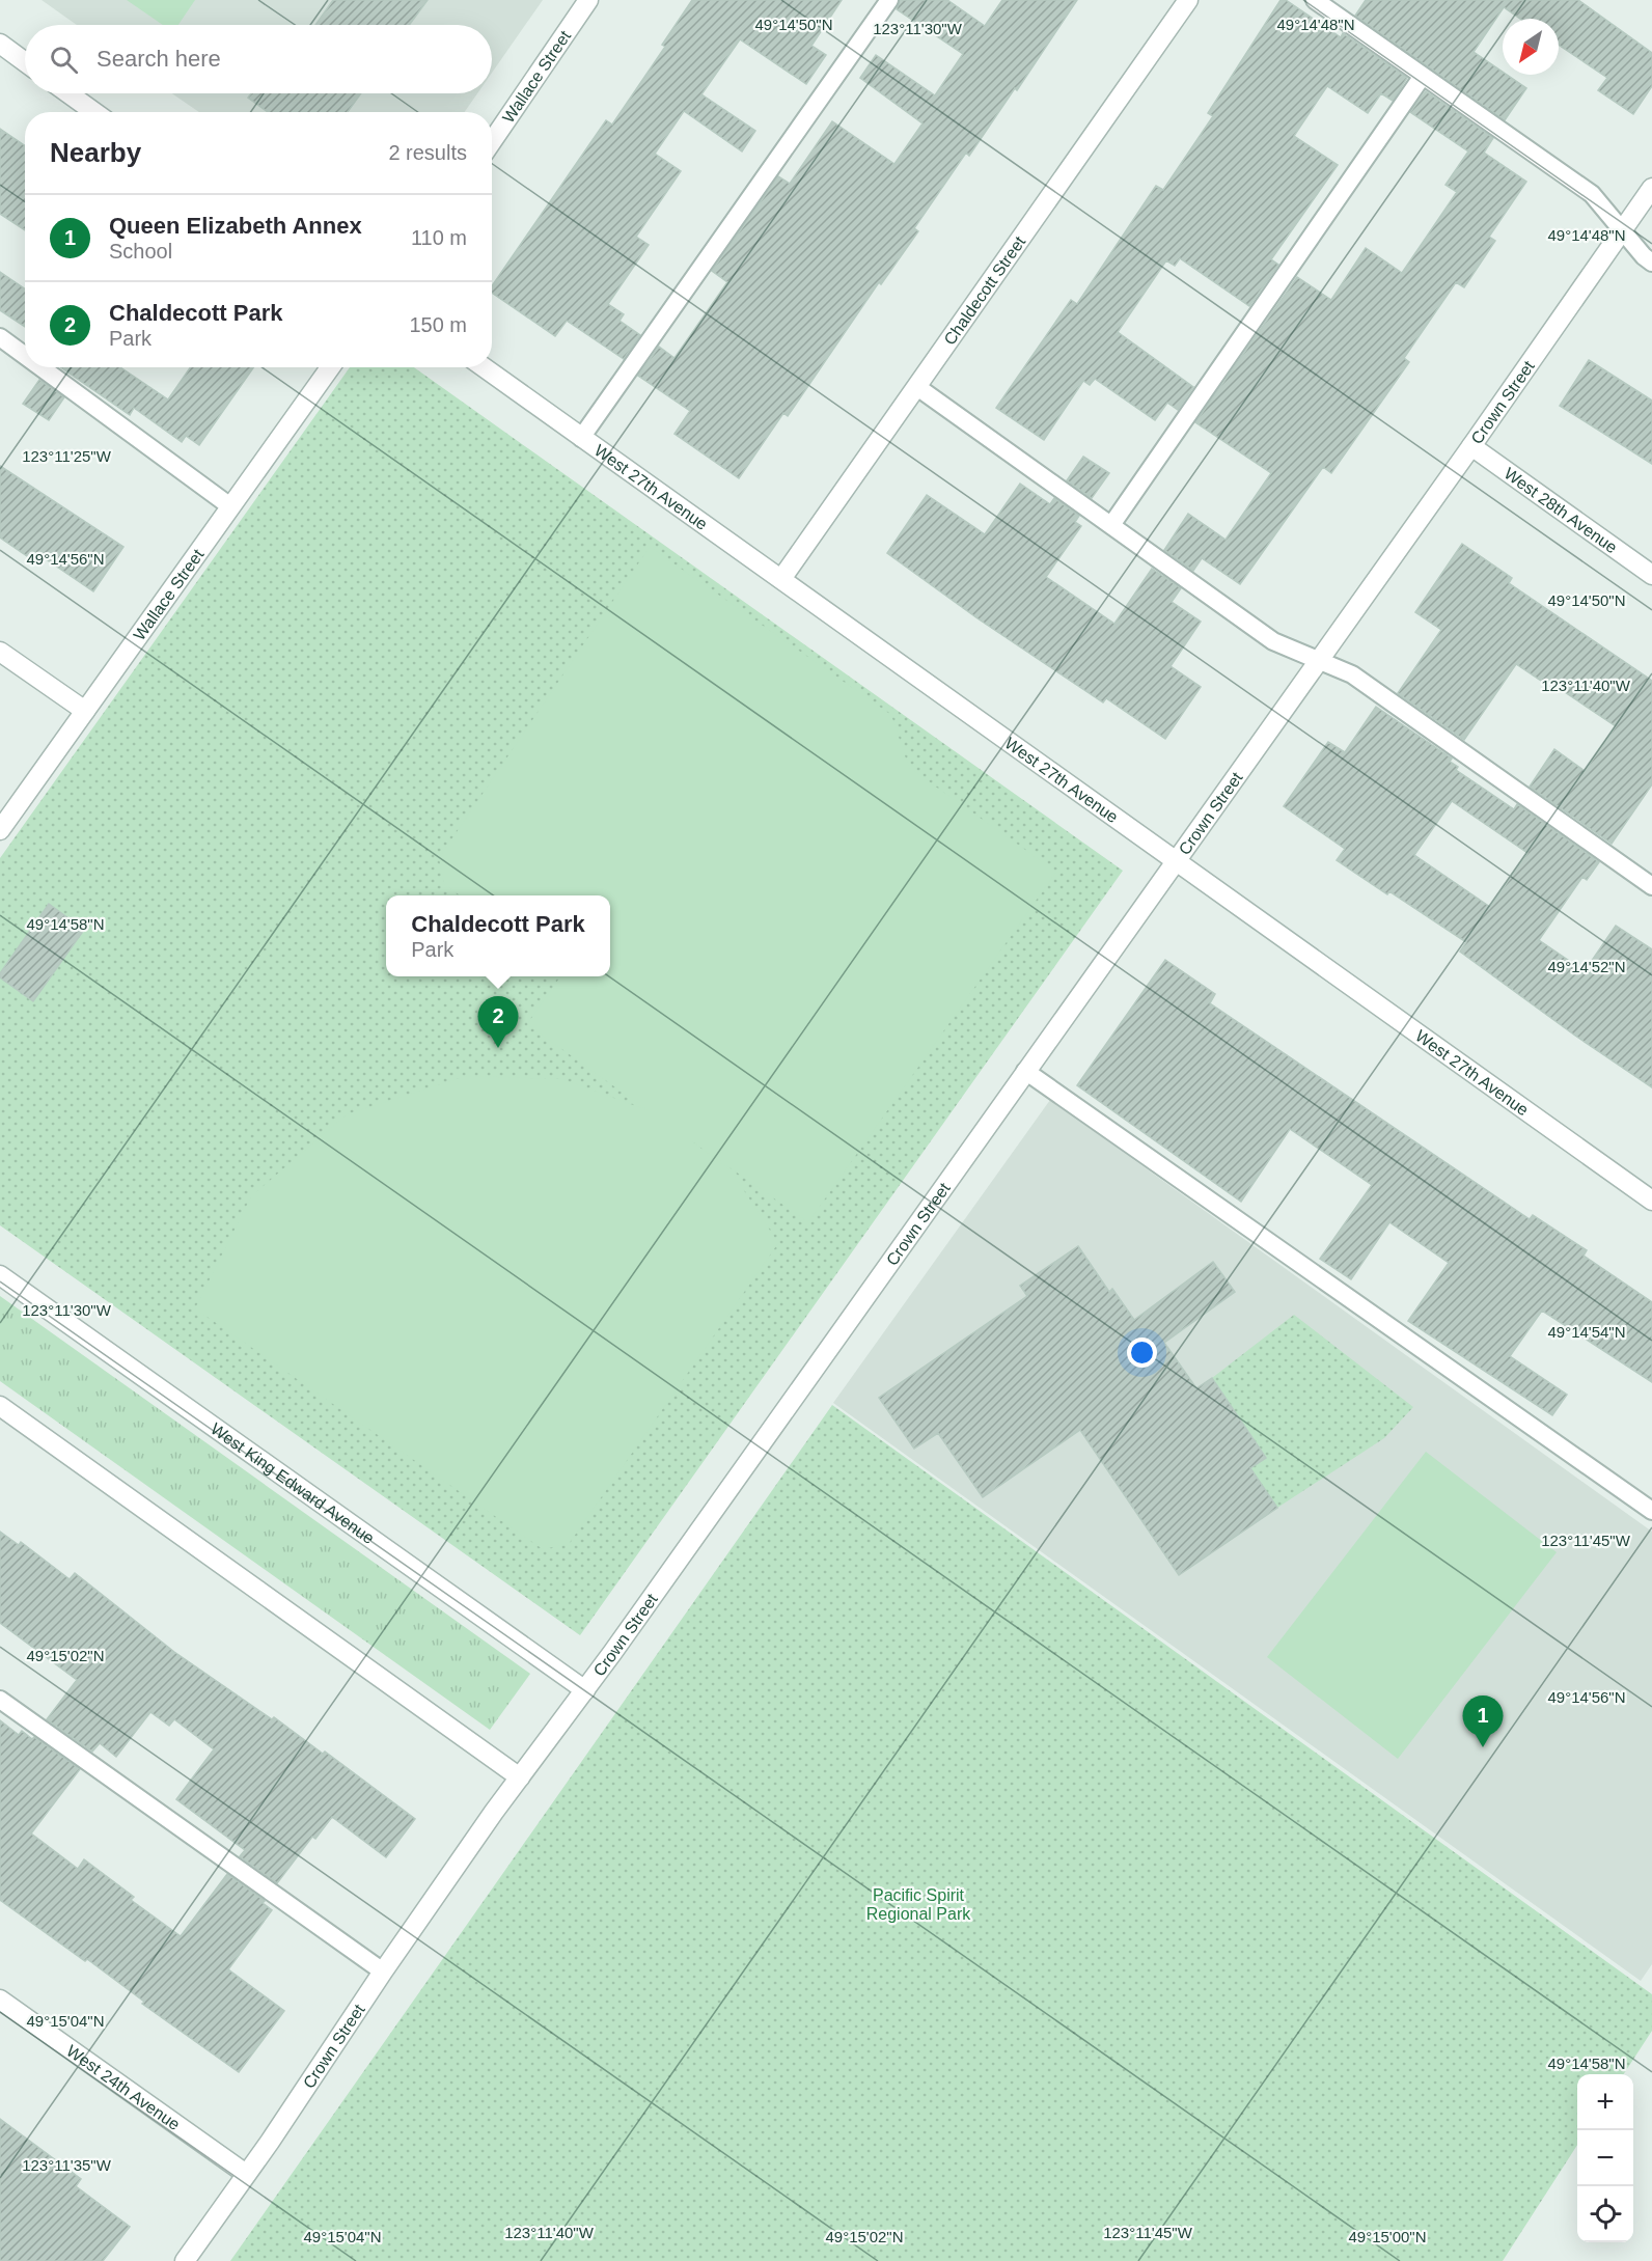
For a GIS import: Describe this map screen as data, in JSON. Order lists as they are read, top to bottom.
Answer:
{
  "streets": {
    "street": [
      "Wallace Street",
      "Chaldecott Street",
      "Crown Street",
      "West 27th Avenue",
      "West 28th Avenue",
      "West King Edward Avenue",
      "West 24th Avenue"
    ]
  },
  "crossings": [
    ["Chaldecott Street", "West 27th Avenue"],
    ["Crown Street", "West 27th Avenue"],
    ["Crown Street", "West 28th Avenue"],
    ["Crown Street", "West King Edward Avenue"],
    ["Crown Street", "West 24th Avenue"]
  ],
  "parks": ["Pacific Spirit Regional Park"],
  "north": "bottom left",
  "page": {
    "search": "Search here",
    "heading": ["Nearby", "2 results"],
    "list": [
      {
        "mark": "1",
        "name": "Queen Elizabeth Annex",
        "note": "School",
        "value": "110 m"
      },
      {
        "mark": "2",
        "name": "Chaldecott Park",
        "note": "Park",
        "value": "150 m"
      }
    ],
    "popup": ["Chaldecott Park", "Park"],
    "pins": ["2", "1"],
    "map_buttons": ["+", "−"]
  },
  "coordinates": [
    "49°14'50\"N",
    "49°14'48\"N",
    "123°11'30\"W",
    "123°11'25\"W",
    "49°14'56\"N",
    "123°11'40\"W",
    "49°14'58\"N",
    "49°14'52\"N",
    "49°14'54\"N",
    "123°11'45\"W",
    "49°15'02\"N",
    "49°15'04\"N",
    "123°11'35\"W",
    "49°15'00\"N"
  ]
}
